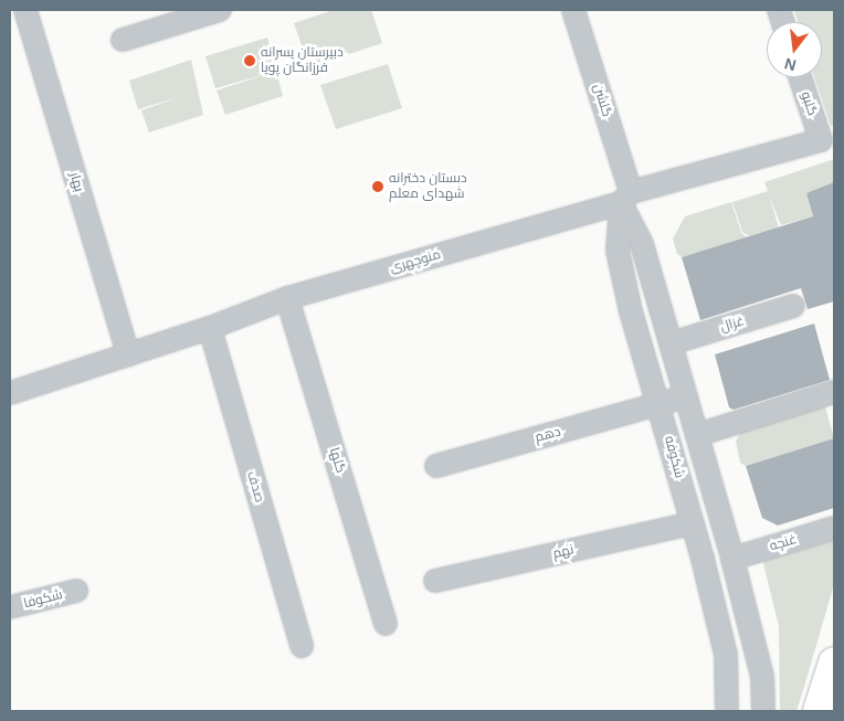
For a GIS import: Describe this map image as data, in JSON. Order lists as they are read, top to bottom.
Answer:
{
  "streets": {
    "street": [
      "گلشن",
      "گلبو",
      "بهار",
      "منوچهری",
      "غزال",
      "دهم",
      "شکوفه",
      "گلها",
      "صدف",
      "غنچه",
      "نهم",
      "شکوفا"
    ]
  },
  "crossings": [
    ["گلشن", "منوچهری"],
    ["گلشن", "شکوفه"],
    ["گلبو", "منوچهری"],
    ["بهار", "منوچهری"],
    ["منوچهری", "شکوفه"],
    ["منوچهری", "گلها"],
    ["منوچهری", "صدف"],
    ["دهم", "شکوفه"],
    ["شکوفه", "نهم"]
  ],
  "places": ["دبیرستان پسرانه فرزانگان پویا", "دبستان دخترانه شهدای معلم"],
  "north": "bottom"
}
